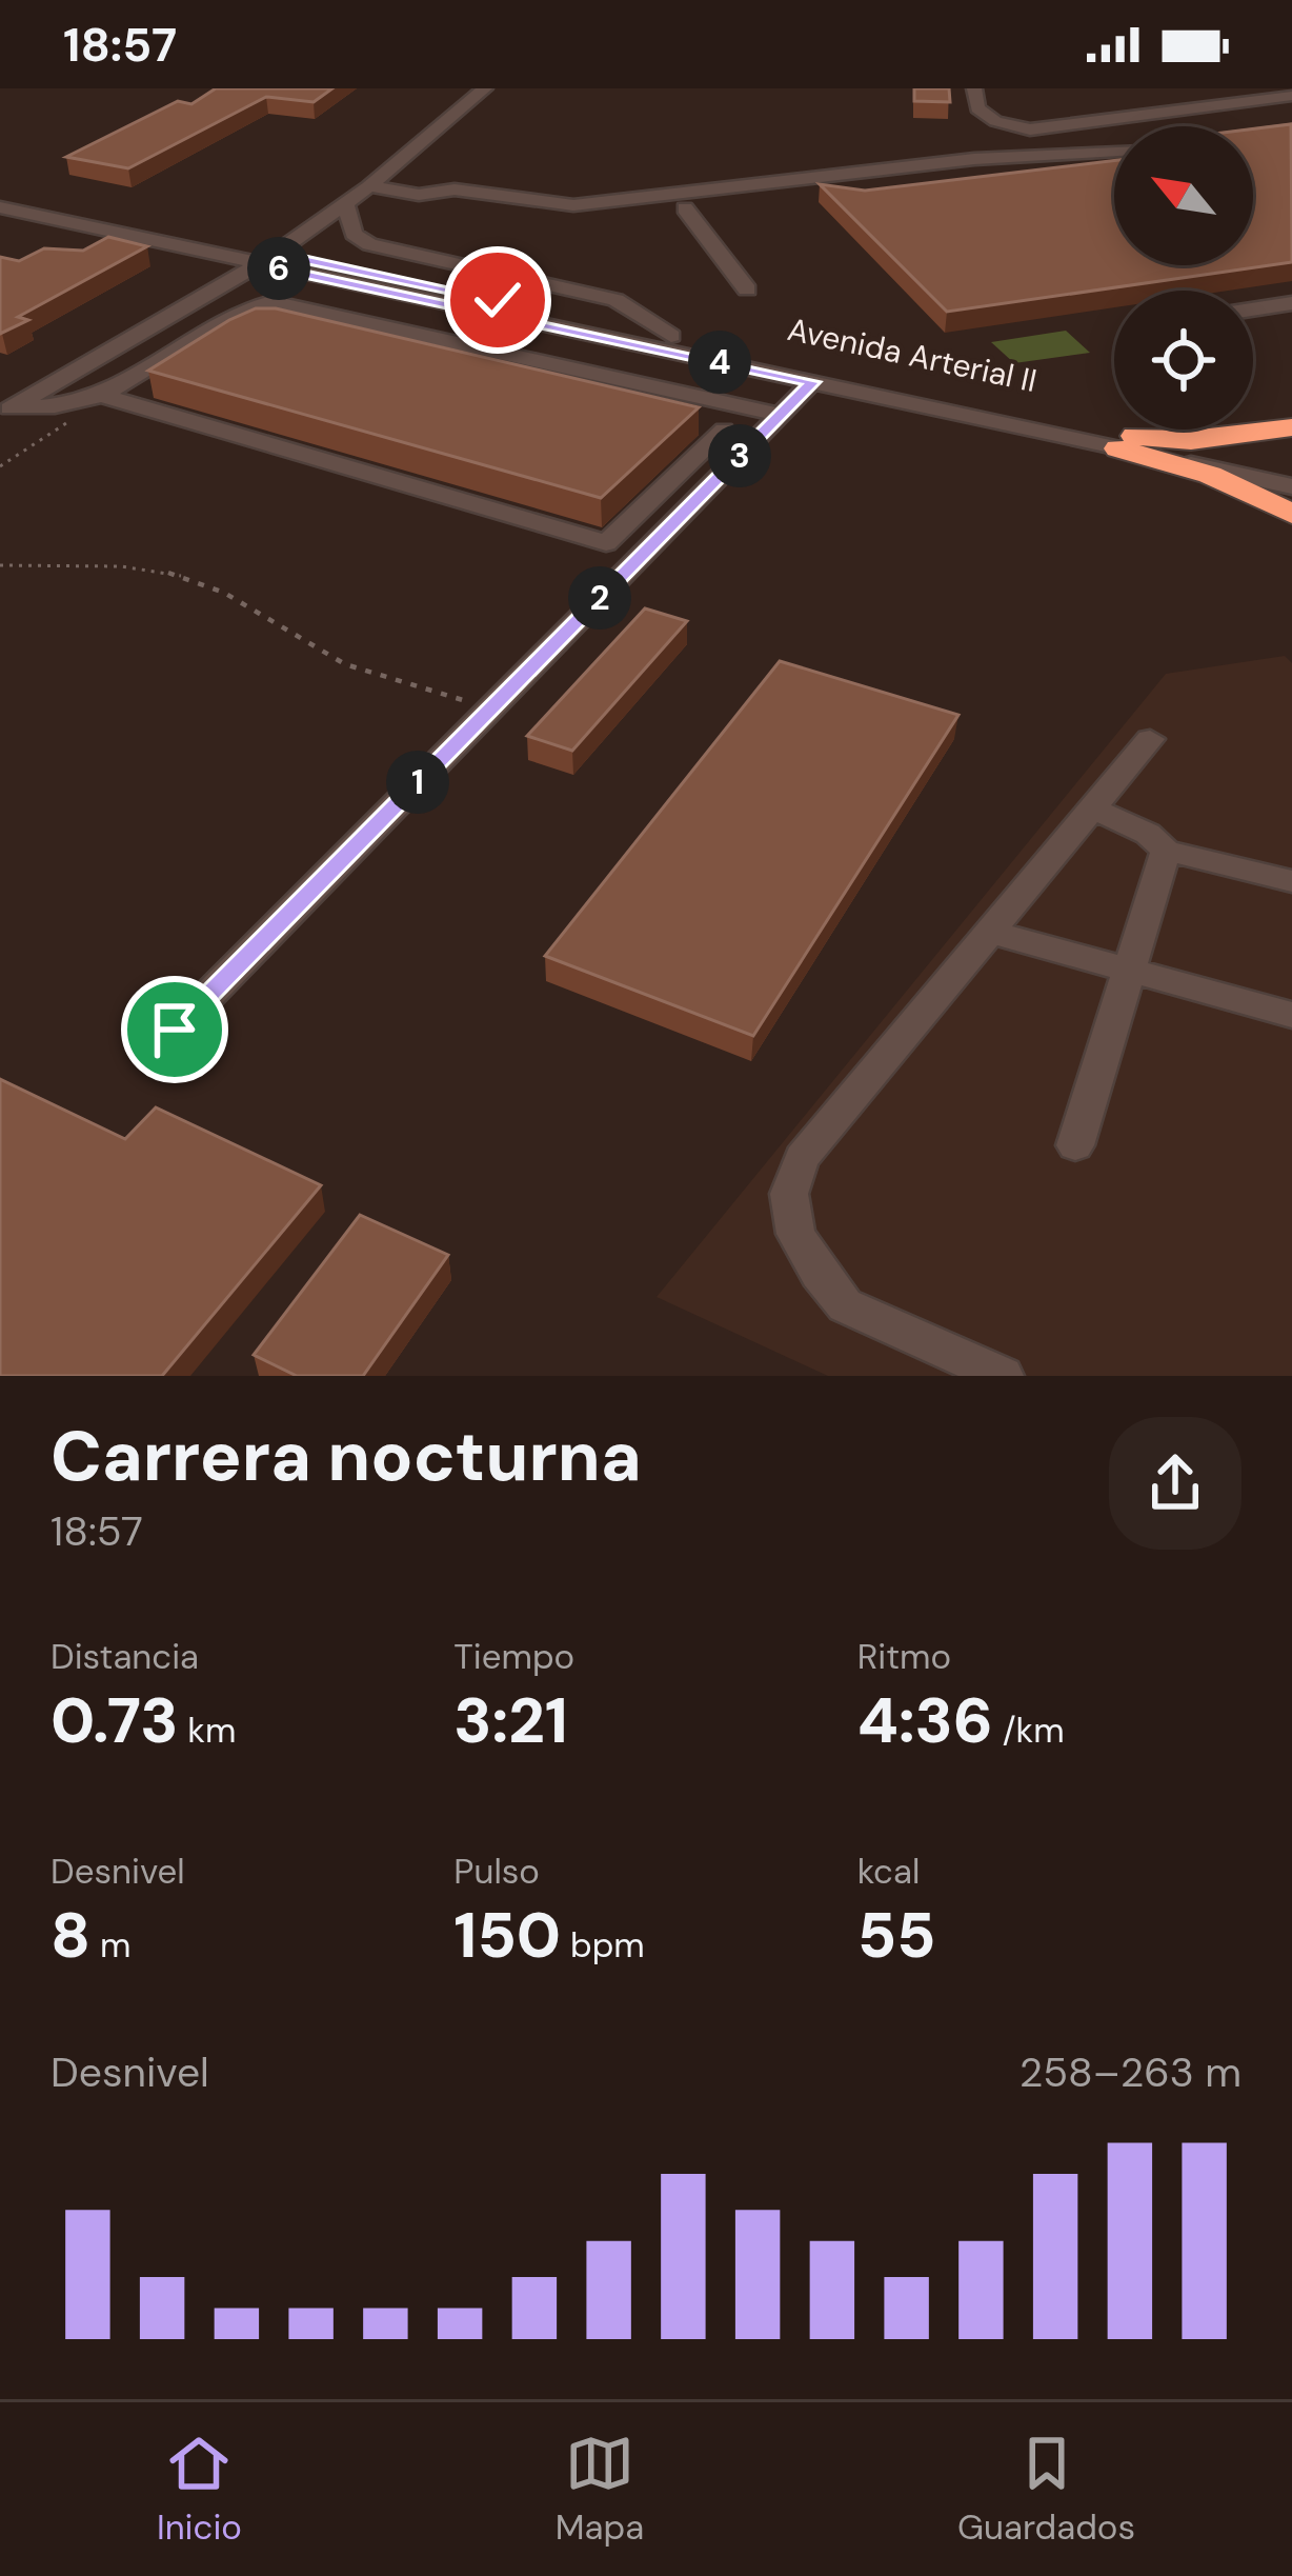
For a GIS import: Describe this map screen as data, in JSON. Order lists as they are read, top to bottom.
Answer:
{
  "streets": {
    "street": ["Avenida Arterial II"]
  },
  "north": "top left",
  "page": {
    "status": "18:57",
    "pins": [
      "6",
      "4",
      "3",
      "2",
      "1"
    ],
    "heading": ["Carrera nocturna", "18:57"],
    "stats": [
      ["Distancia", "0.73 km"],
      ["Tiempo", "3:21"],
      ["Ritmo", "4:36 /km"],
      ["Desnivel", "8 m"],
      ["Pulso", "150 bpm"],
      ["kcal", "55"]
    ],
    "chart": ["Desnivel", "258–263 m"],
    "tabs": ["Inicio", "Mapa", "Guardados"]
  }
}
